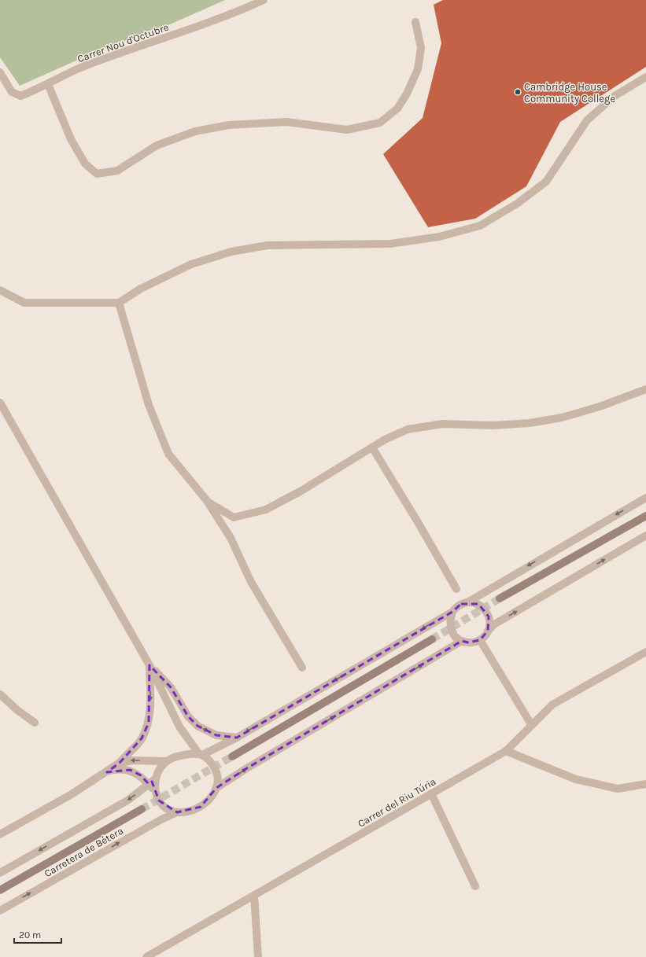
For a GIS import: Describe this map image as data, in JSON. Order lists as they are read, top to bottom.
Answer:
{
  "streets": {
    "street": ["Carrer Nou d'Octubre", "Carrer del Riu Túria", "Carretera de Bétera"]
  },
  "places": ["Cambridge House Community College"],
  "scale_bar": "20 m"
}
